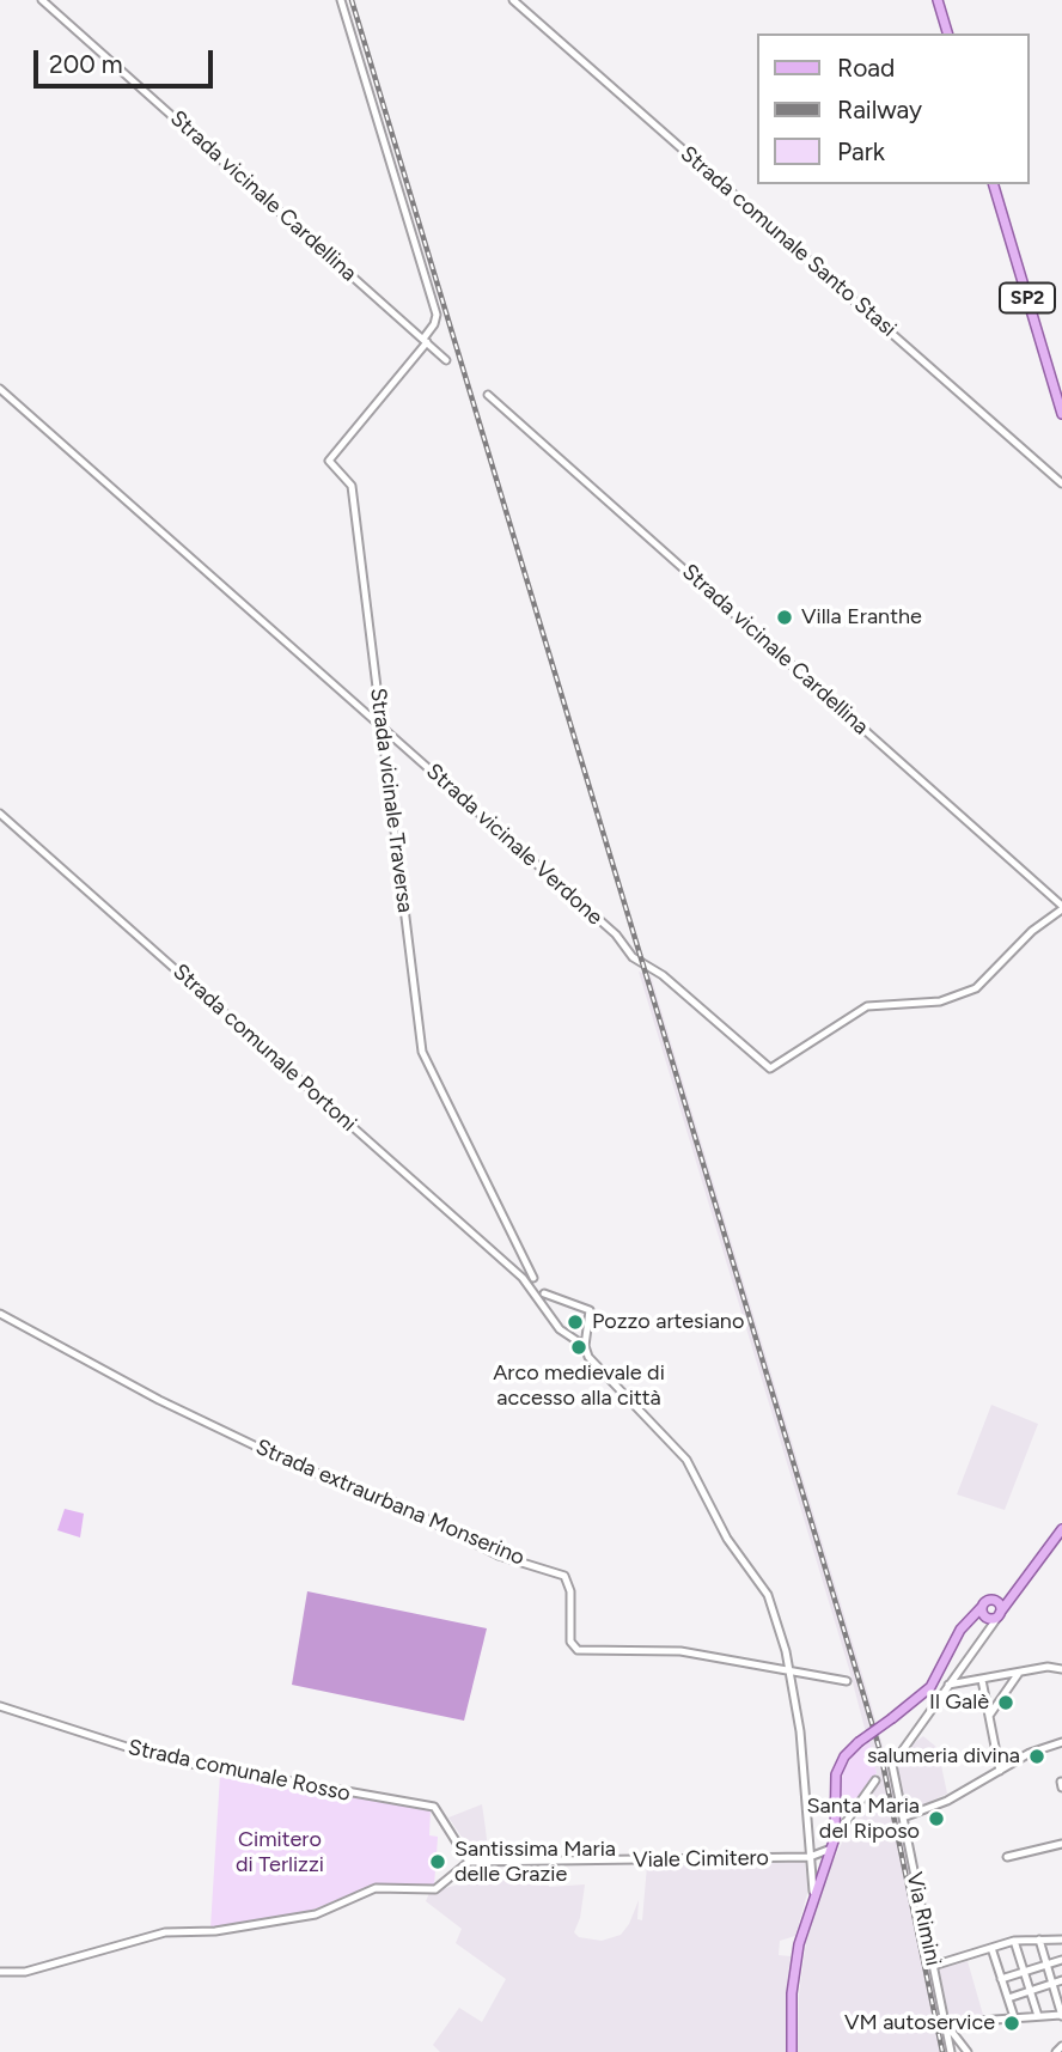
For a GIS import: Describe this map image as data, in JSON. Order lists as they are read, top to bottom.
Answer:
{
  "streets": {
    "main road": ["SP2"],
    "street": [
      "Strada vicinale Cardellina",
      "Strada comunale Santo Stasi",
      "Strada vicinale Traversa",
      "Strada vicinale Verdone",
      "Strada comunale Portoni",
      "Strada extraurbana Monserino",
      "Strada comunale Rosso",
      "Viale Cimitero",
      "Via Rimini"
    ]
  },
  "crossings": [
    ["Strada vicinale Cardellina", "Strada vicinale Traversa"],
    ["Strada vicinale Cardellina", "Strada vicinale Verdone"],
    ["Strada vicinale Traversa", "Strada vicinale Verdone"],
    ["Strada comunale Rosso", "Viale Cimitero"]
  ],
  "parks": ["Cimitero di Terlizzi"],
  "places": [
    "Villa Eranthe",
    "Pozzo artesiano",
    "Arco medievale di accesso alla città",
    "Il Galè",
    "salumeria divina",
    "Santa Maria del Riposo",
    "Santissima Maria delle Grazie",
    "VM autoservice"
  ],
  "legend": ["Road", "Railway", "Park"],
  "scale_bar": "200 m"
}
